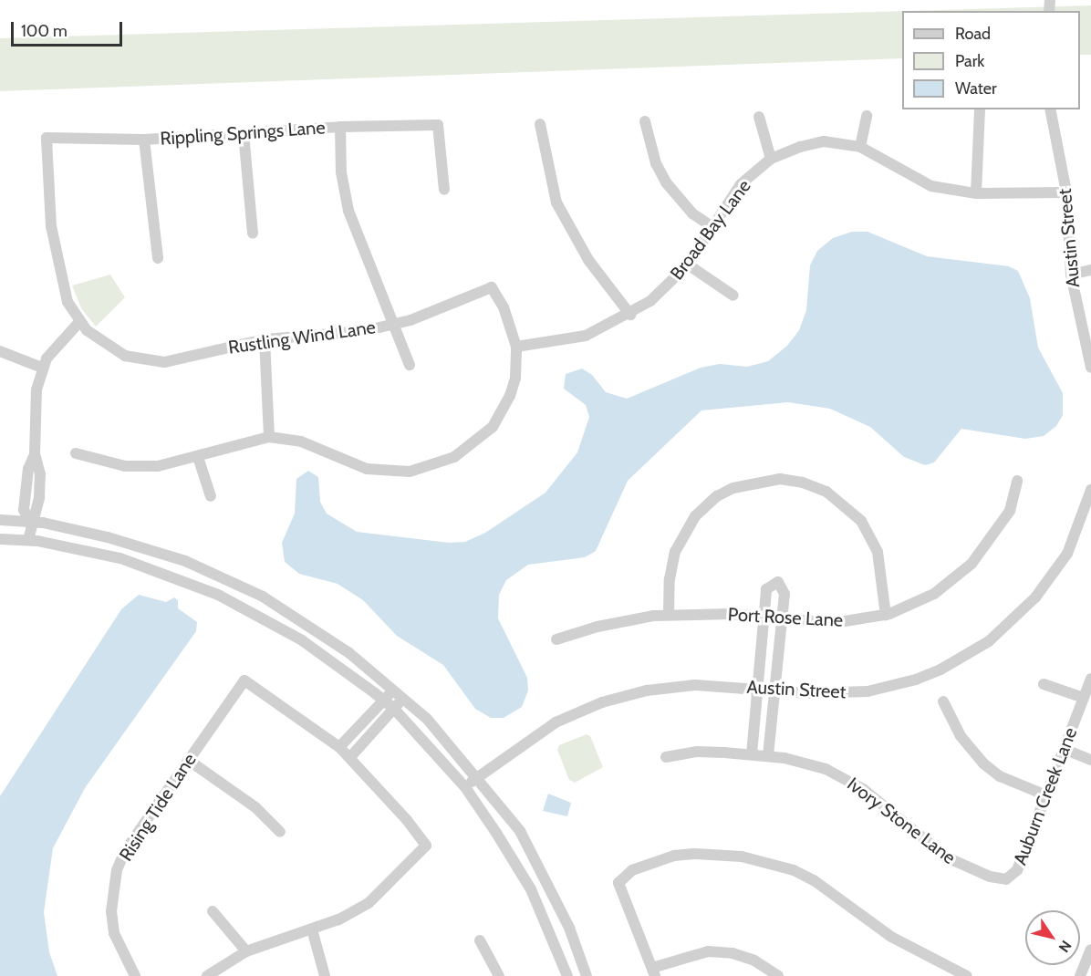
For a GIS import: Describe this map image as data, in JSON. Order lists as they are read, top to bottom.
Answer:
{
  "streets": {
    "street": [
      "Rippling Springs Lane",
      "Broad Bay Lane",
      "Austin Street",
      "Rustling Wind Lane",
      "Port Rose Lane",
      "Auburn Creek Lane",
      "Rising Tide Lane",
      "Ivory Stone Lane"
    ]
  },
  "crossings": [
    ["Rippling Springs Lane", "Rustling Wind Lane"],
    ["Broad Bay Lane", "Austin Street"],
    ["Broad Bay Lane", "Rustling Wind Lane"],
    ["Auburn Creek Lane", "Ivory Stone Lane"]
  ],
  "legend": ["Road", "Park", "Water"],
  "scale_bar": "100 m",
  "north": "bottom right"
}
